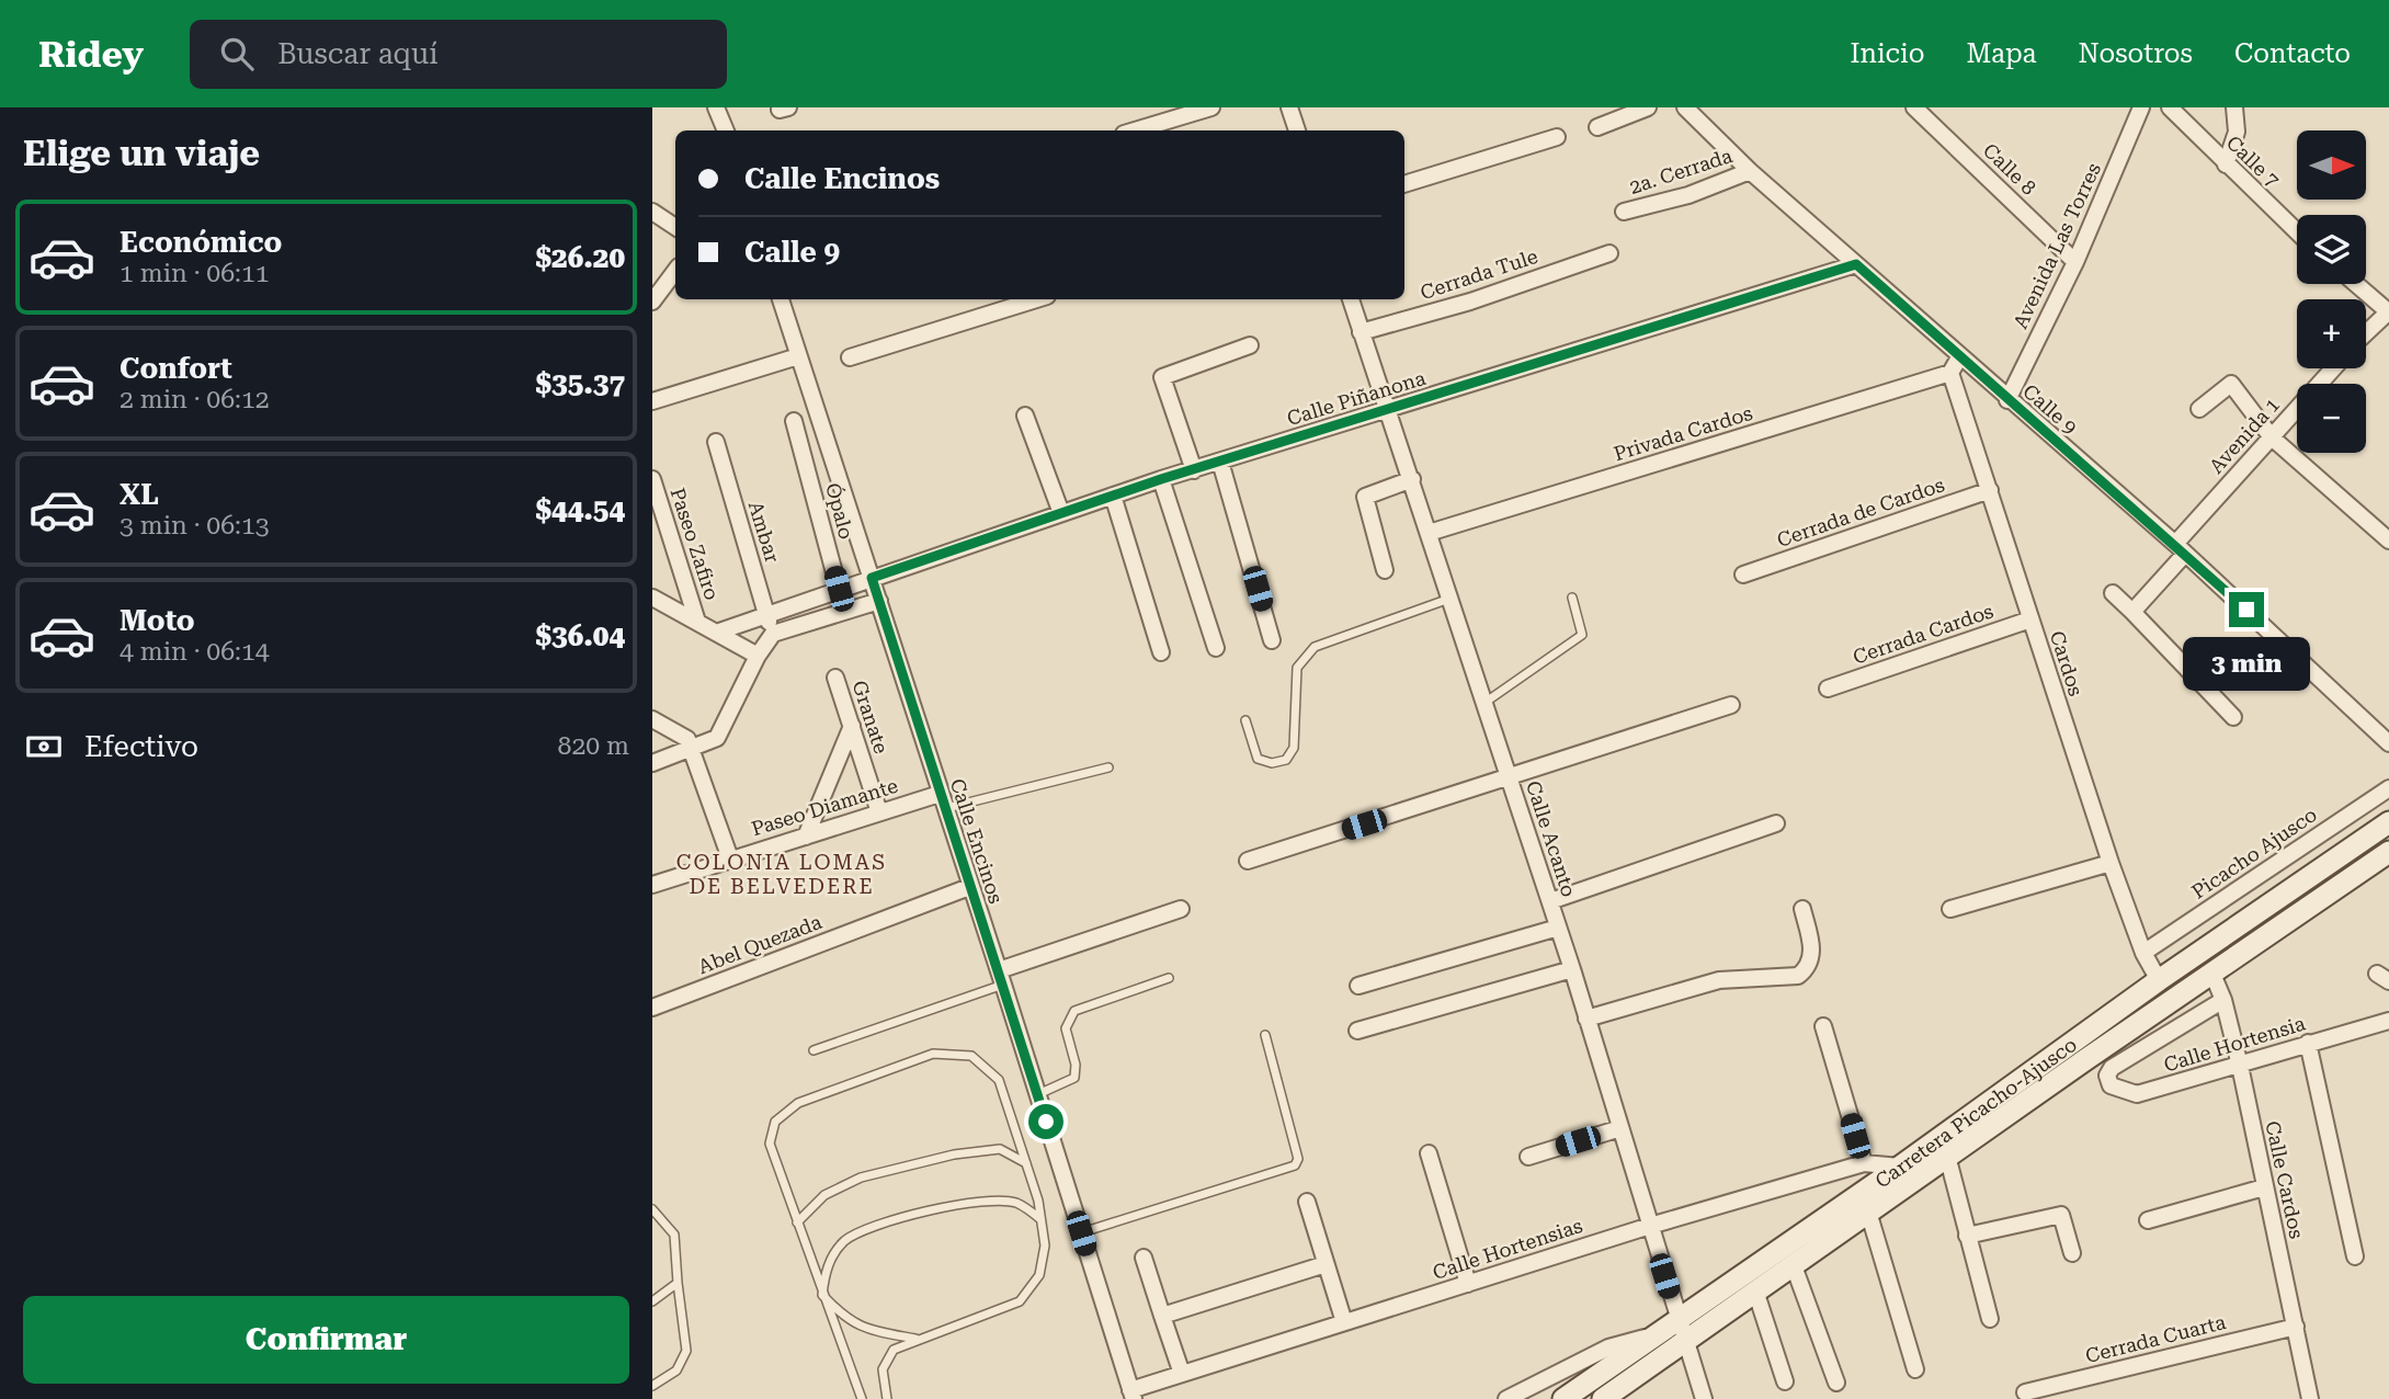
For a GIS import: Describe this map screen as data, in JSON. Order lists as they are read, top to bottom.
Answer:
{
  "streets": {
    "main road": ["Carretera Picacho-Ajusco"],
    "street": [
      "Calle 7",
      "Calle 8",
      "2a. Cerrada",
      "Avenida Las Torres",
      "Cerrada Tule",
      "Calle Piñanona",
      "Calle 9",
      "Privada Cardos",
      "Avenida 1",
      "Ópalo",
      "Cerrada de Cardos",
      "Ambar",
      "Paseo Zafiro",
      "Cerrada Cardos",
      "Cardos",
      "Granate",
      "Paseo Diamante",
      "Calle Acanto",
      "Calle Encinos",
      "Picacho Ajusco",
      "Abel Quezada",
      "Calle Hortensia",
      "Calle Cardos",
      "Calle Hortensias",
      "Cerrada Cuarta"
    ]
  },
  "crossings": [
    ["Calle 8", "Avenida Las Torres"],
    ["2a. Cerrada", "Calle 9"],
    ["Avenida Las Torres", "Calle 9"],
    ["Cerrada Tule", "Calle Acanto"],
    ["Calle Piñanona", "Calle 9"],
    ["Calle Piñanona", "Ópalo"],
    ["Calle Piñanona", "Ambar"],
    ["Calle Piñanona", "Calle Acanto"],
    ["Calle Piñanona", "Calle Encinos"],
    ["Calle 9", "Avenida 1"],
    ["Privada Cardos", "Cardos"],
    ["Privada Cardos", "Calle Acanto"],
    ["Cerrada de Cardos", "Cardos"],
    ["Cerrada Cardos", "Cardos"],
    ["Cardos", "Picacho Ajusco"],
    ["Cardos", "Carretera Picacho-Ajusco"],
    ["Granate", "Paseo Diamante"],
    ["Paseo Diamante", "Calle Encinos"],
    ["Calle Acanto", "Carretera Picacho-Ajusco"],
    ["Calle Acanto", "Calle Hortensias"],
    ["Calle Encinos", "Abel Quezada"],
    ["Calle Encinos", "Calle Hortensias"],
    ["Calle Hortensia", "Calle Cardos"],
    ["Carretera Picacho-Ajusco", "Calle Cardos"],
    ["Carretera Picacho-Ajusco", "Calle Hortensias"],
    ["Calle Cardos", "Cerrada Cuarta"]
  ],
  "districts": ["COLONIA LOMAS DE BELVEDERE"],
  "north": "right",
  "page": {
    "header": "Ridey",
    "search": "Buscar aquí",
    "nav": [
      "Inicio",
      "Mapa",
      "Nosotros",
      "Contacto"
    ],
    "heading": "Elige un viaje",
    "map_buttons": ["+", "−"],
    "banner": ["Calle Encinos", "Calle 9"],
    "list": [
      {
        "name": "Económico",
        "note": "1 min · 06:11",
        "value": "$26.20"
      },
      {
        "name": "Confort",
        "note": "2 min · 06:12",
        "value": "$35.37"
      },
      {
        "name": "XL",
        "note": "3 min · 06:13",
        "value": "$44.54"
      },
      {
        "name": "Moto",
        "note": "4 min · 06:14",
        "value": "$36.04"
      }
    ],
    "bubble": "3 min",
    "pay": ["Efectivo", "820 m"],
    "buttons": "Confirmar"
  }
}
